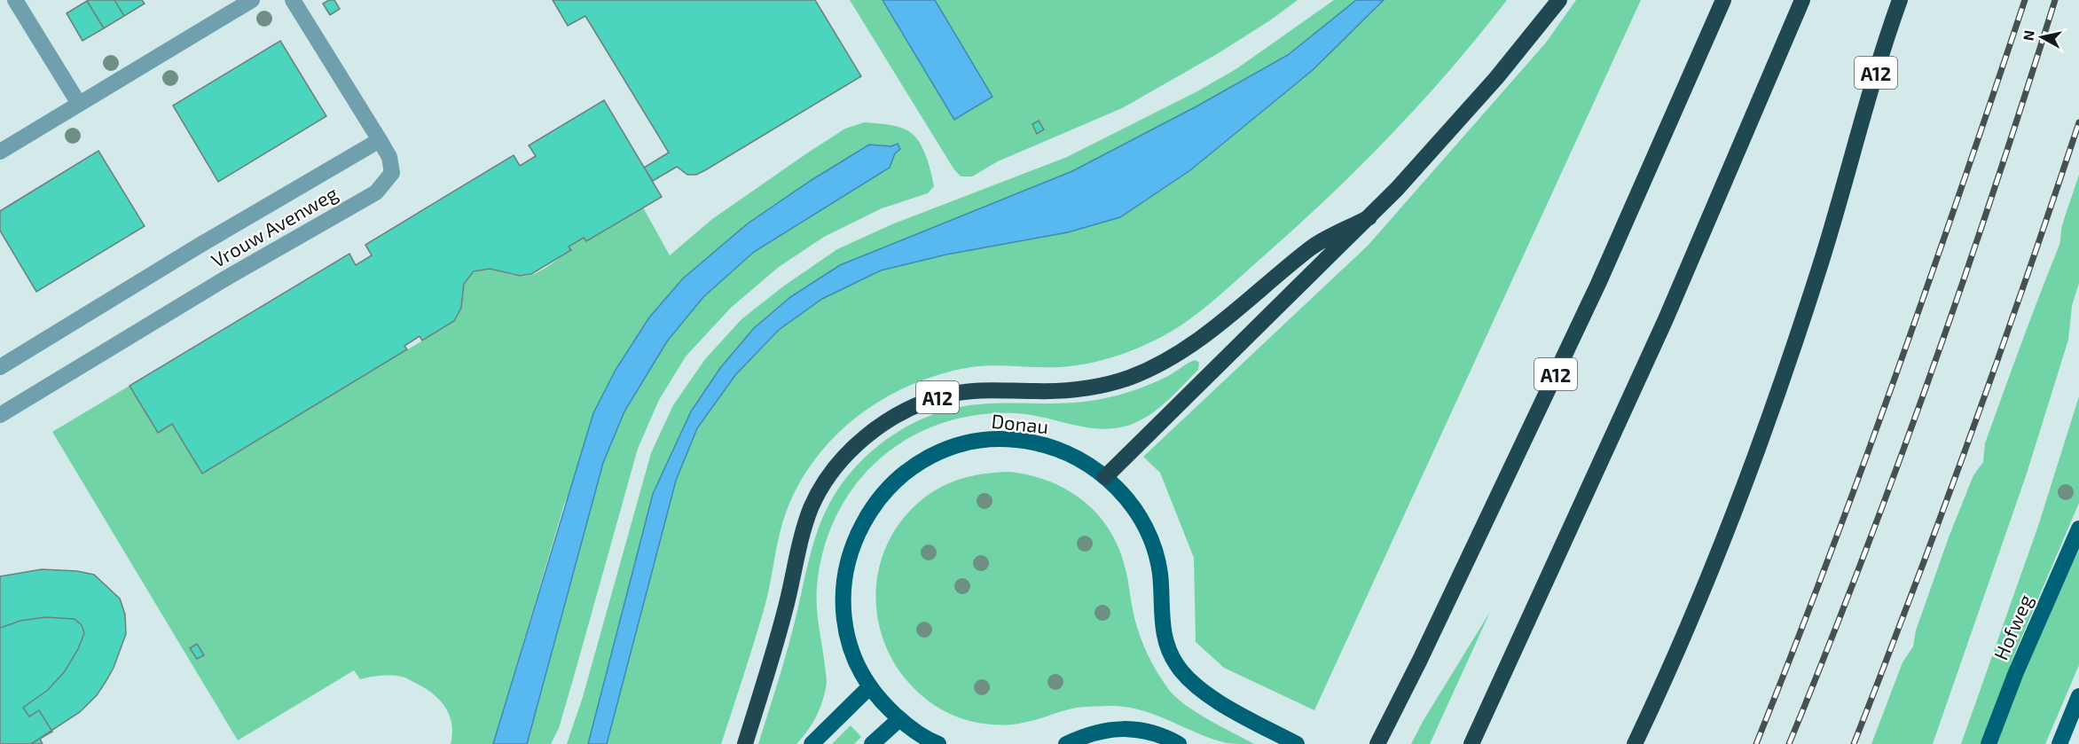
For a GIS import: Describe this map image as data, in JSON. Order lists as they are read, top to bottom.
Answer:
{
  "streets": {
    "highway": ["A12"],
    "main road": ["Donau", "Hofweg"],
    "street": ["Vrouw Avenweg"]
  },
  "crossings": [
    ["A12", "Donau"]
  ],
  "north": "left"
}
